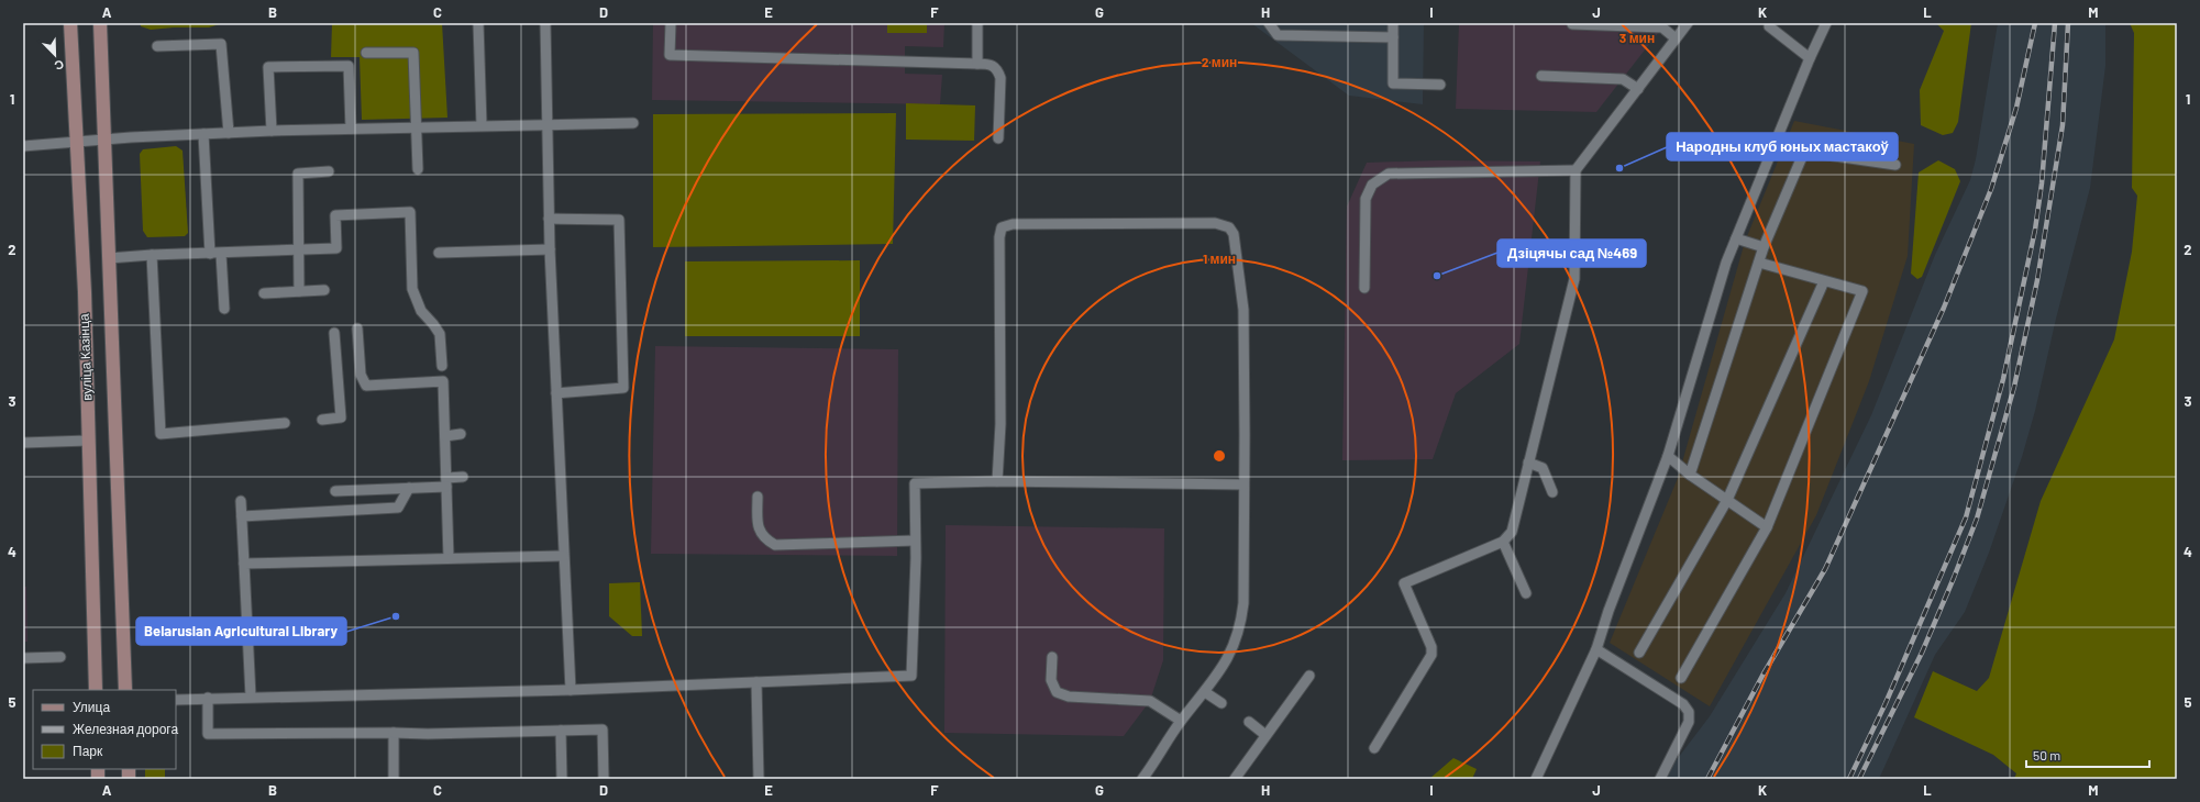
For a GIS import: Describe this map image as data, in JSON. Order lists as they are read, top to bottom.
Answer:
{
  "streets": {
    "main road": ["вуліца Казінца"]
  },
  "places": ["Народны клуб юных мастакоў", "Дзіцячы сад №469", "Belarusian Agricultural Library"],
  "legend": ["Улица", "Железная дорога", "Парк"],
  "scale_bar": "50 m",
  "north": "bottom right",
  "grid": {
    "columns": [
      "A",
      "B",
      "C",
      "D",
      "E",
      "F",
      "G",
      "H",
      "I",
      "J",
      "K",
      "L",
      "M"
    ],
    "rows": [
      "1",
      "2",
      "3",
      "4",
      "5"
    ]
  },
  "rings": ["3 мин", "2 мин", "1 мин"]
}
